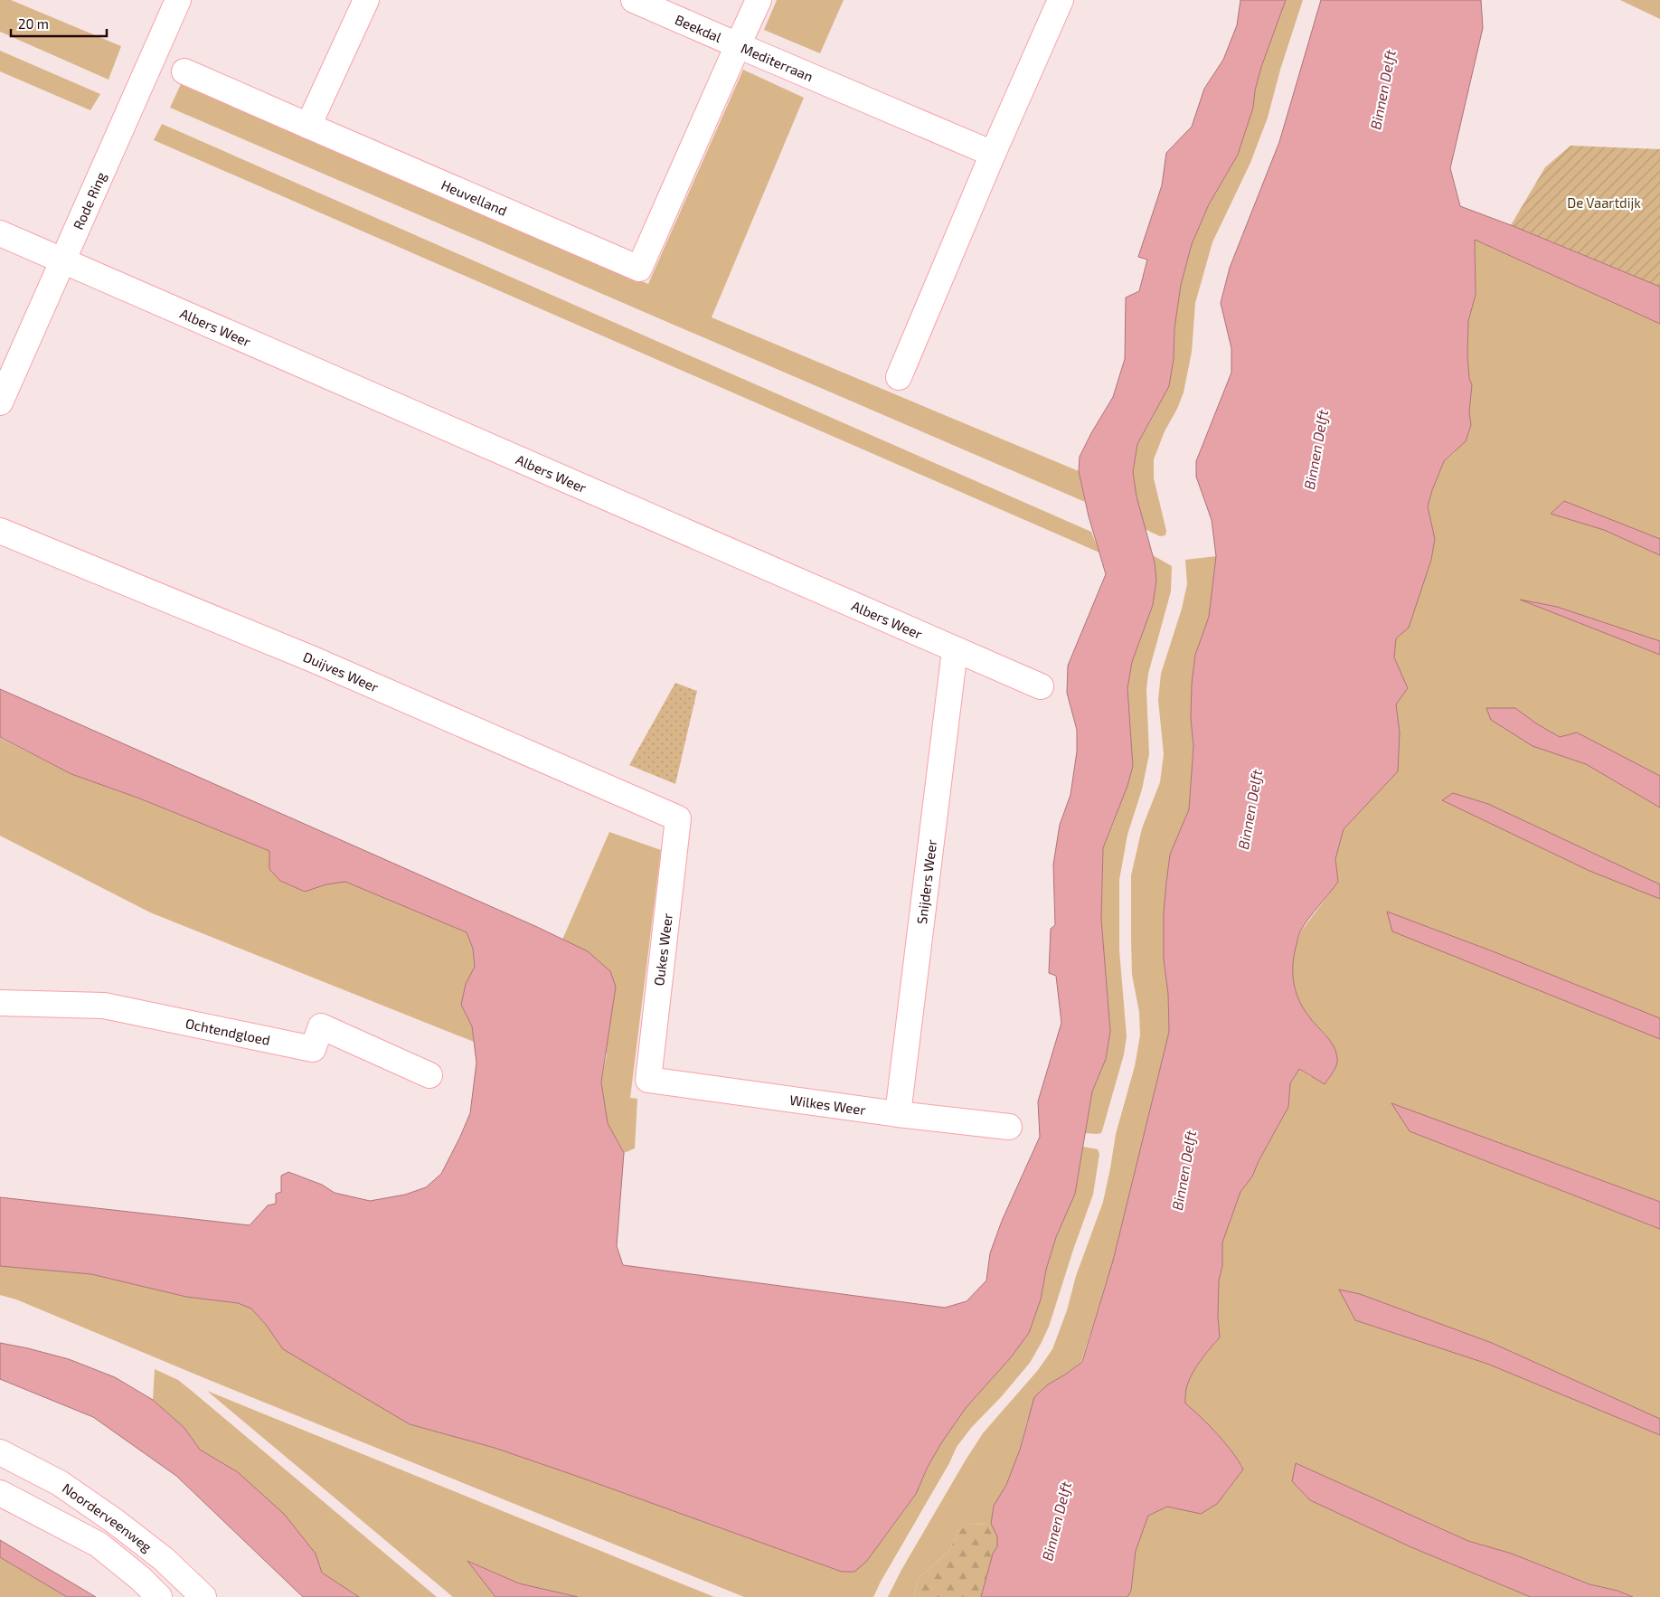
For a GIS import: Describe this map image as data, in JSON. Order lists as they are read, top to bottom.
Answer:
{
  "streets": {
    "street": [
      "Beekdal",
      "Mediterraan",
      "Heuvelland",
      "Rode Ring",
      "Albers Weer",
      "Duijves Weer",
      "Snijders Weer",
      "Oukes Weer",
      "Ochtendgloed",
      "Wilkes Weer",
      "Noorderveenweg"
    ]
  },
  "crossings": [
    ["Beekdal", "Mediterraan"],
    ["Mediterraan", "Heuvelland"],
    ["Rode Ring", "Albers Weer"],
    ["Albers Weer", "Snijders Weer"],
    ["Duijves Weer", "Oukes Weer"],
    ["Snijders Weer", "Wilkes Weer"],
    ["Oukes Weer", "Wilkes Weer"]
  ],
  "water": ["Binnen Delft"],
  "parks": ["De Vaartdijk"],
  "scale_bar": "20 m"
}
